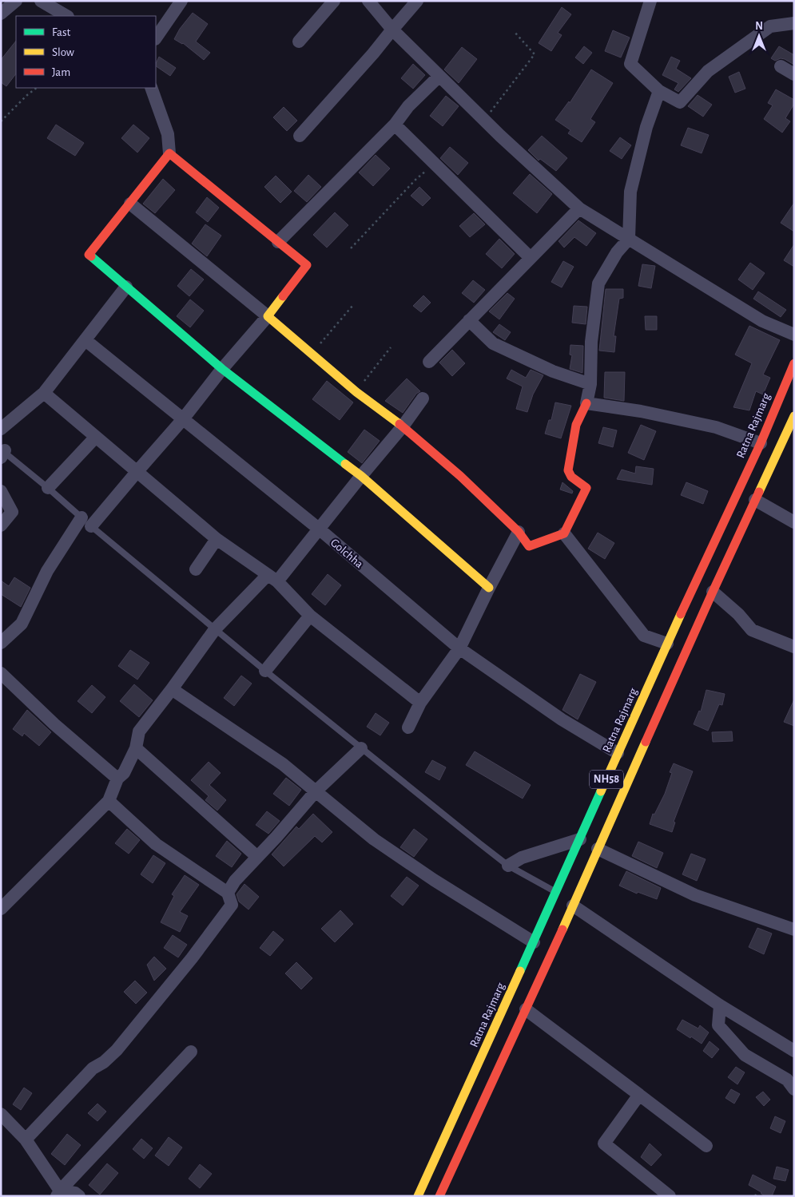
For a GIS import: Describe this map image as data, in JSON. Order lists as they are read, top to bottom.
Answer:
{
  "streets": {
    "main road": ["Ratna Rajmarg", "NH58"],
    "street": ["Golchha"]
  },
  "crossings": [
    ["Ratna Rajmarg", "Golchha"]
  ],
  "legend": ["Fast", "Slow", "Jam"],
  "north": "top"
}
